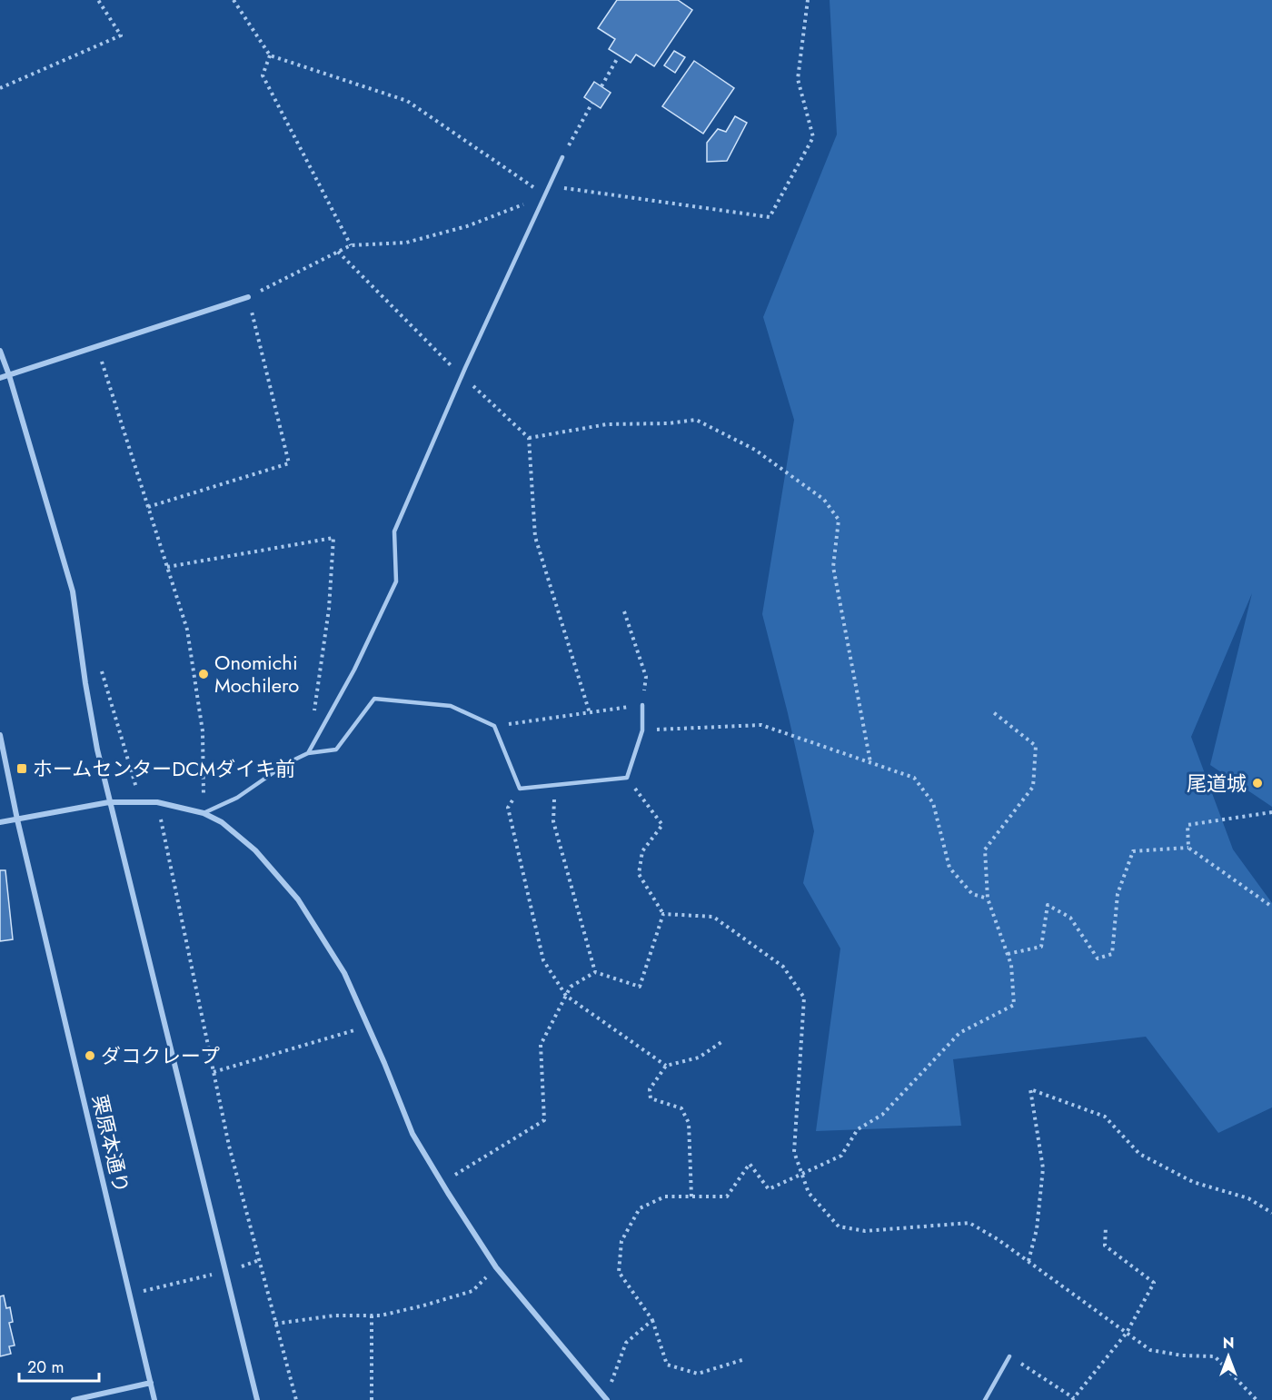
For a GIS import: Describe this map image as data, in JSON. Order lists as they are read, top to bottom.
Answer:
{
  "streets": {
    "street": ["栗原本通り"]
  },
  "places": {
    "other": ["Onomichi Mochilero", "尾道城", "ダコクレープ"],
    "transit": ["ホームセンターDCMダイキ前"]
  },
  "scale_bar": "20 m",
  "north": "top"
}
